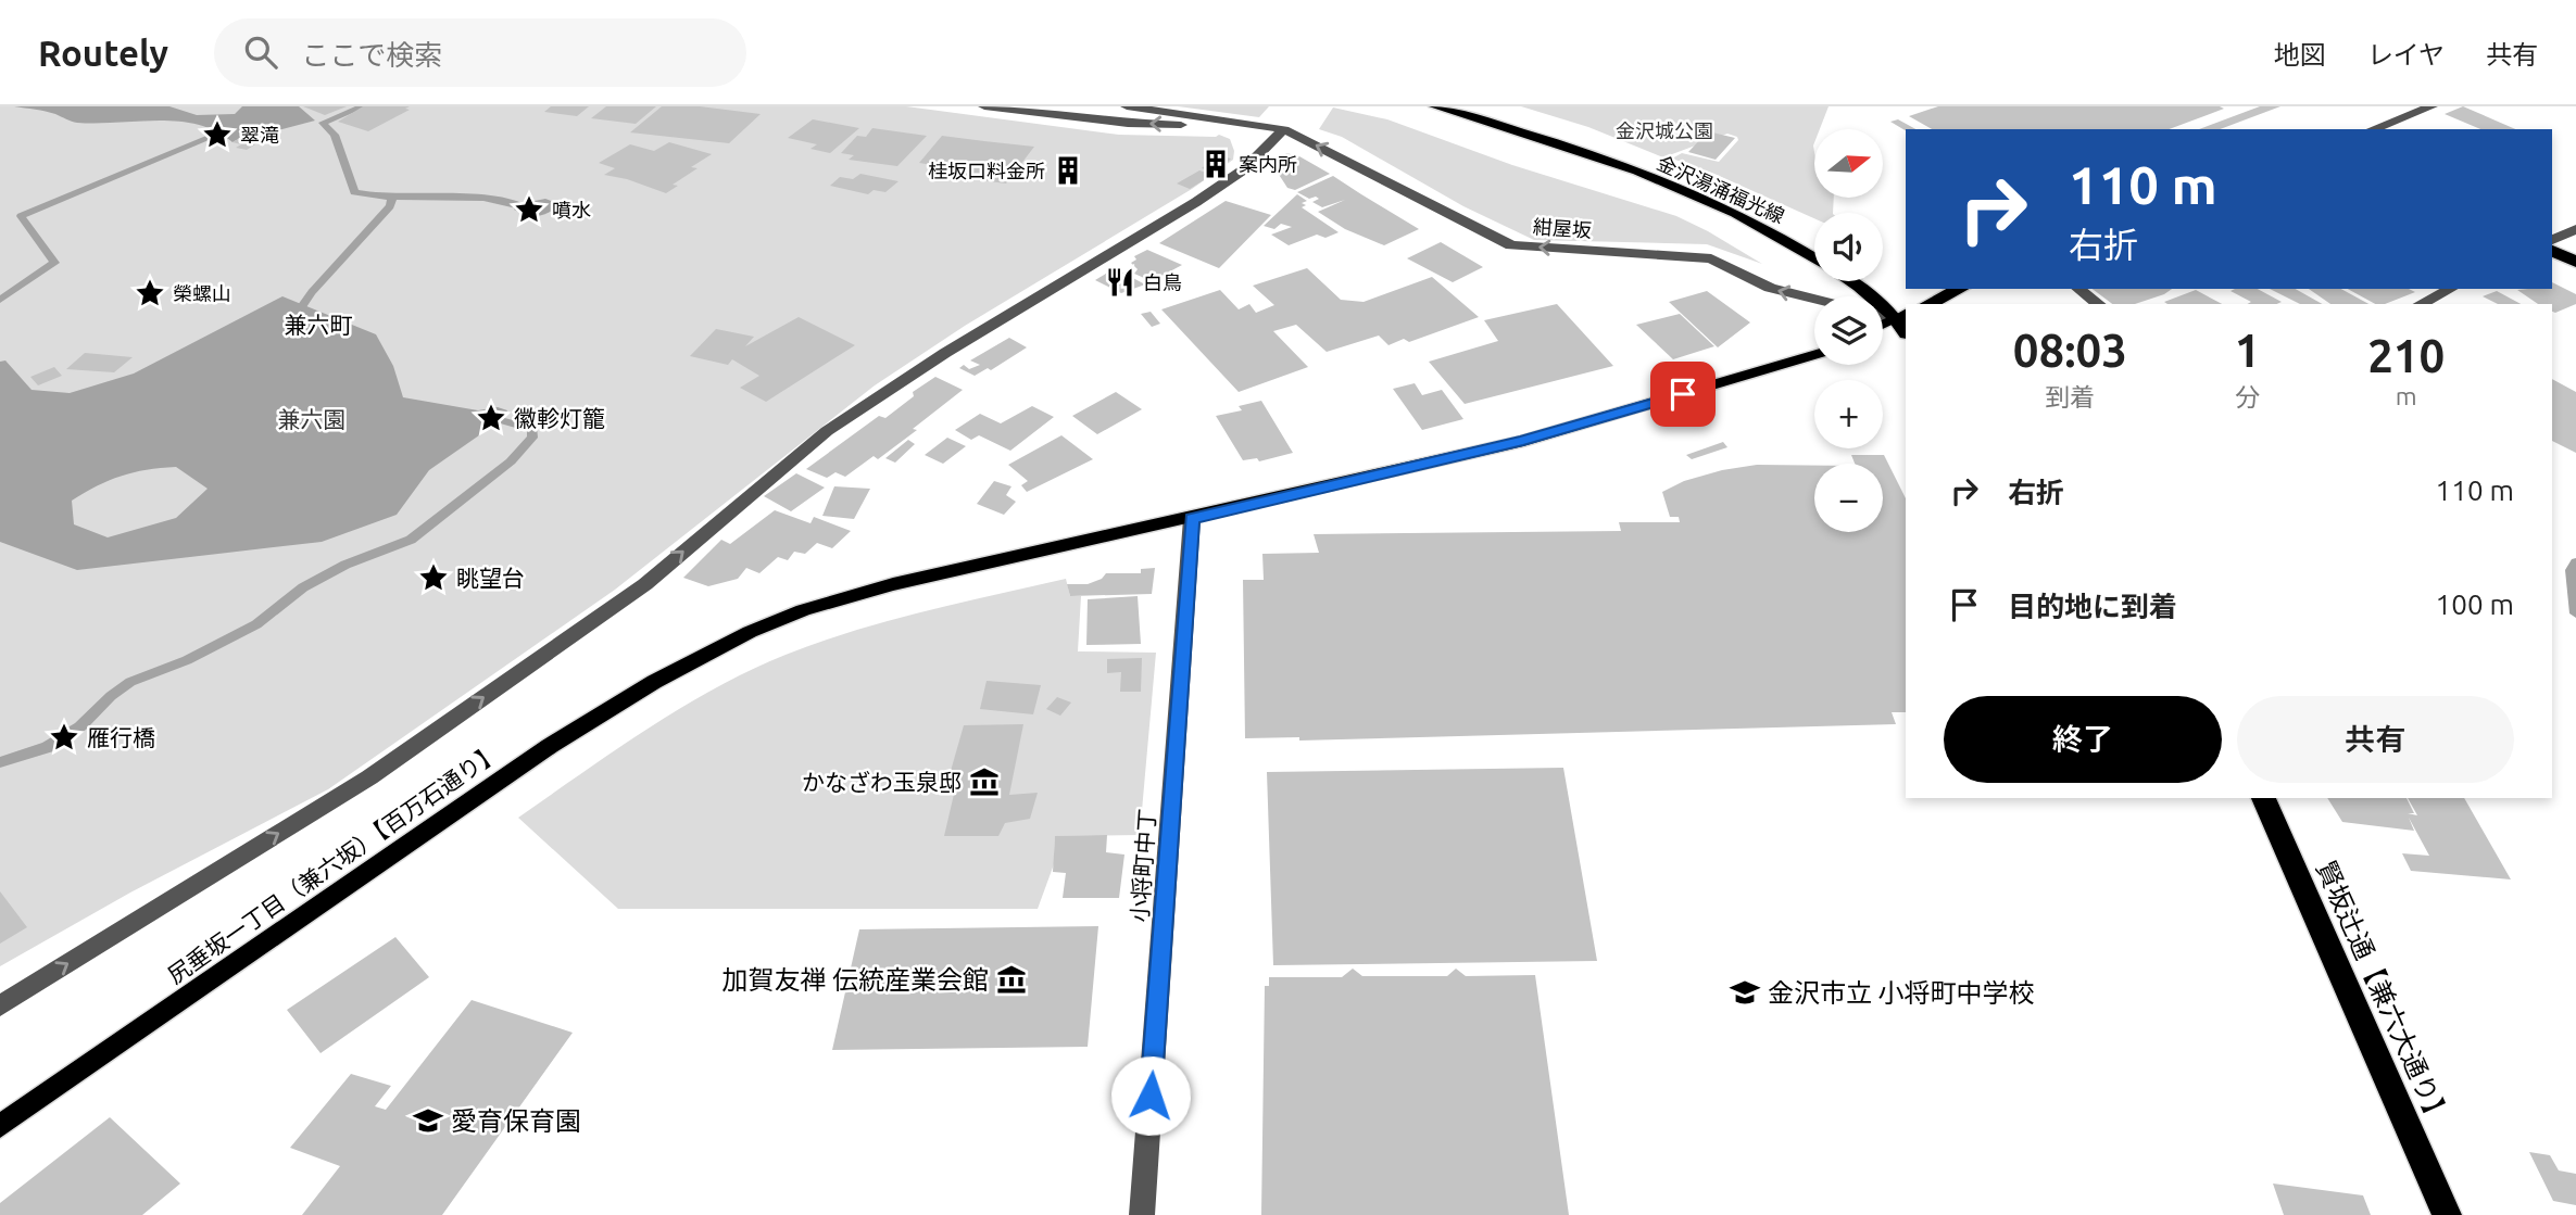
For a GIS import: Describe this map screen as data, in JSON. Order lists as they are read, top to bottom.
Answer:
{
  "streets": {
    "highway": ["賢坂辻通【兼六大通り】"],
    "main road": ["金沢湯涌福光線", "尻垂坂一丁目（兼六坂）【百万石通り】"],
    "street": ["紺屋坂", "小将町中丁"]
  },
  "crossings": [
    ["尻垂坂一丁目（兼六坂）【百万石通り】", "小将町中丁"]
  ],
  "one_way": ["紺屋坂"],
  "districts": ["兼六町"],
  "parks": ["金沢城公園", "兼六園"],
  "places": {
    "place": [
      "翠滝",
      "噴水",
      "榮螺山",
      "徽軫灯籠",
      "眺望台",
      "雁行橋"
    ],
    "building": ["案内所", "桂坂口料金所"],
    "restaurant": ["白鳥"],
    "museum": ["かなざわ玉泉邸", "加賀友禅 伝統産業会館"],
    "school or university": ["金沢市立 小将町中学校", "愛育保育園"]
  },
  "north": "right",
  "page": {
    "header": "Routely",
    "search": "ここで検索",
    "nav": ["地図", "レイヤ", "共有"],
    "map_buttons": ["+", "−"],
    "turn": ["110 m", "右折"],
    "eta": [
      "08:03",
      "到着",
      "1",
      "分",
      "210",
      "m"
    ],
    "list": [
      {
        "name": "右折",
        "value": "110 m"
      },
      {
        "name": "目的地に到着",
        "value": "100 m"
      }
    ],
    "buttons": ["終了", "共有"]
  }
}
